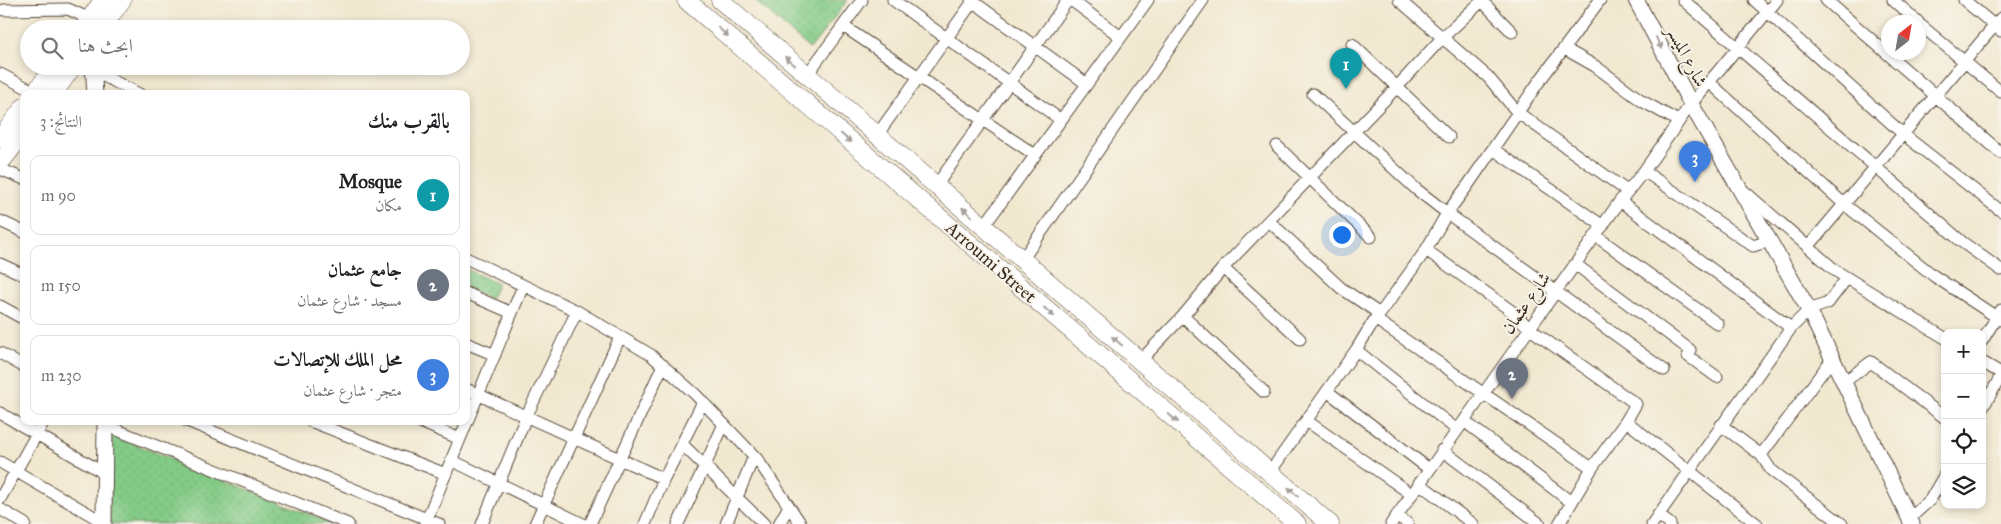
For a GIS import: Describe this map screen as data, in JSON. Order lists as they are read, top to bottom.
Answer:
{
  "streets": {
    "main road": ["شارع الميسر", "Arroumi Street"],
    "street": ["شارع عثمان"]
  },
  "crossings": [
    ["شارع الميسر", "شارع عثمان"]
  ],
  "north": "top right",
  "page": {
    "search": "ابحث هنا",
    "pins": ["1", "3", "2"],
    "heading": ["بالقرب منك", "النتائج: 3"],
    "list": [
      {
        "mark": "1",
        "name": "Mosque",
        "note": "مكان",
        "value": "90 m"
      },
      {
        "mark": "2",
        "name": "جامع عثمان",
        "note": "مسجد · شارع عثمان",
        "value": "150 m"
      },
      {
        "mark": "3",
        "name": "محل الملك للإتصالات",
        "note": "متجر · شارع عثمان",
        "value": "230 m"
      }
    ],
    "map_buttons": ["+", "−"]
  }
}
